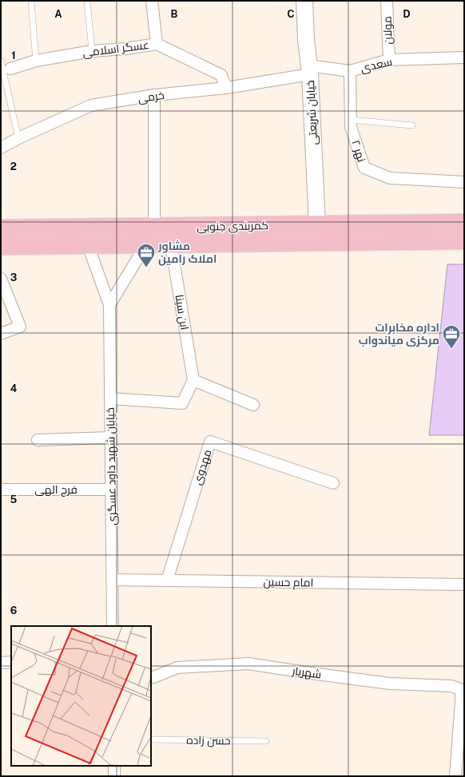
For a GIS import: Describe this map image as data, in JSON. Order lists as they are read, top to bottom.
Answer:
{
  "streets": {
    "main road": ["خیابان شریعتی", "کمربندی جنوبی"],
    "street": [
      "مولان",
      "عسگر اسلامی",
      "سعدی",
      "خرمی",
      "نهر ۲",
      "ابن سینا",
      "خیابان شهید داود عسگری",
      "مهدوی",
      "فرج الهی",
      "امام حسین",
      "شهریار"
    ],
    "lane": ["حسن زاده"]
  },
  "crossings": [
    ["مولان", "سعدی"],
    ["عسگر اسلامی", "خرمی"],
    ["سعدی", "خرمی"],
    ["سعدی", "خیابان شریعتی"],
    ["سعدی", "نهر ۲"],
    ["خرمی", "خیابان شریعتی"],
    ["خیابان شریعتی", "کمربندی جنوبی"],
    ["کمربندی جنوبی", "ابن سینا"],
    ["خیابان شهید داود عسگری", "فرج الهی"],
    ["خیابان شهید داود عسگری", "امام حسین"],
    ["مهدوی", "امام حسین"]
  ],
  "places": {
    "office": ["مشاور املاک رامین", "اداره مخابرات مرکزی میاندواب"]
  },
  "grid": {
    "columns": [
      "A",
      "B",
      "C",
      "D"
    ],
    "rows": [
      "1",
      "2",
      "3",
      "4",
      "5",
      "6"
    ]
  }
}
